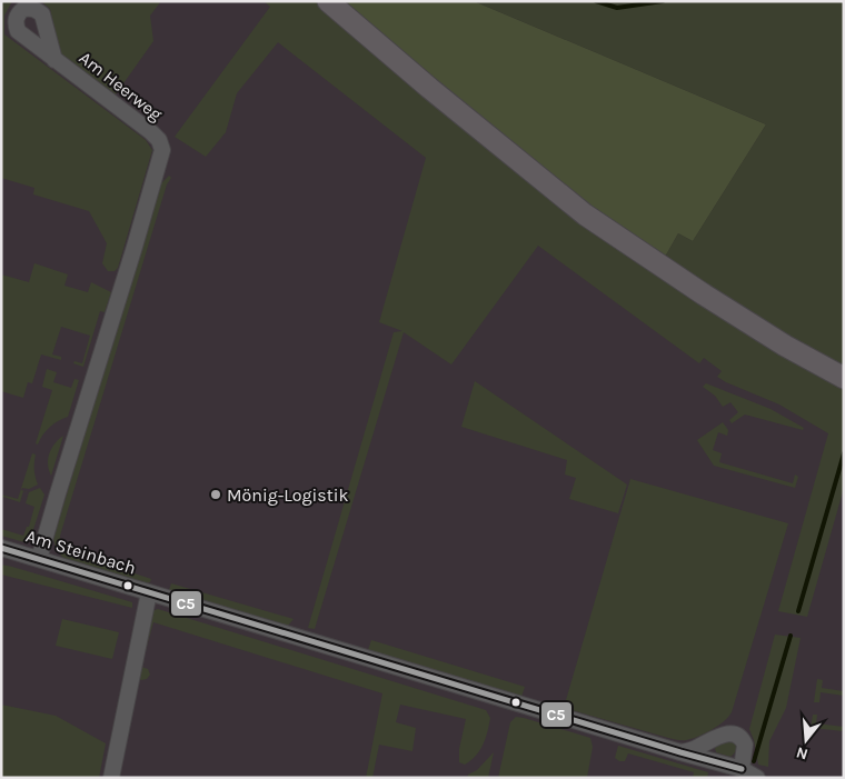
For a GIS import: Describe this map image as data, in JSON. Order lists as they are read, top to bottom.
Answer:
{
  "streets": {
    "street": ["Am Heerweg", "Am Steinbach"]
  },
  "crossings": [
    ["Am Heerweg", "Am Steinbach"]
  ],
  "places": ["Mönig-Logistik"],
  "lines": ["transit line C5"],
  "north": "bottom"
}
